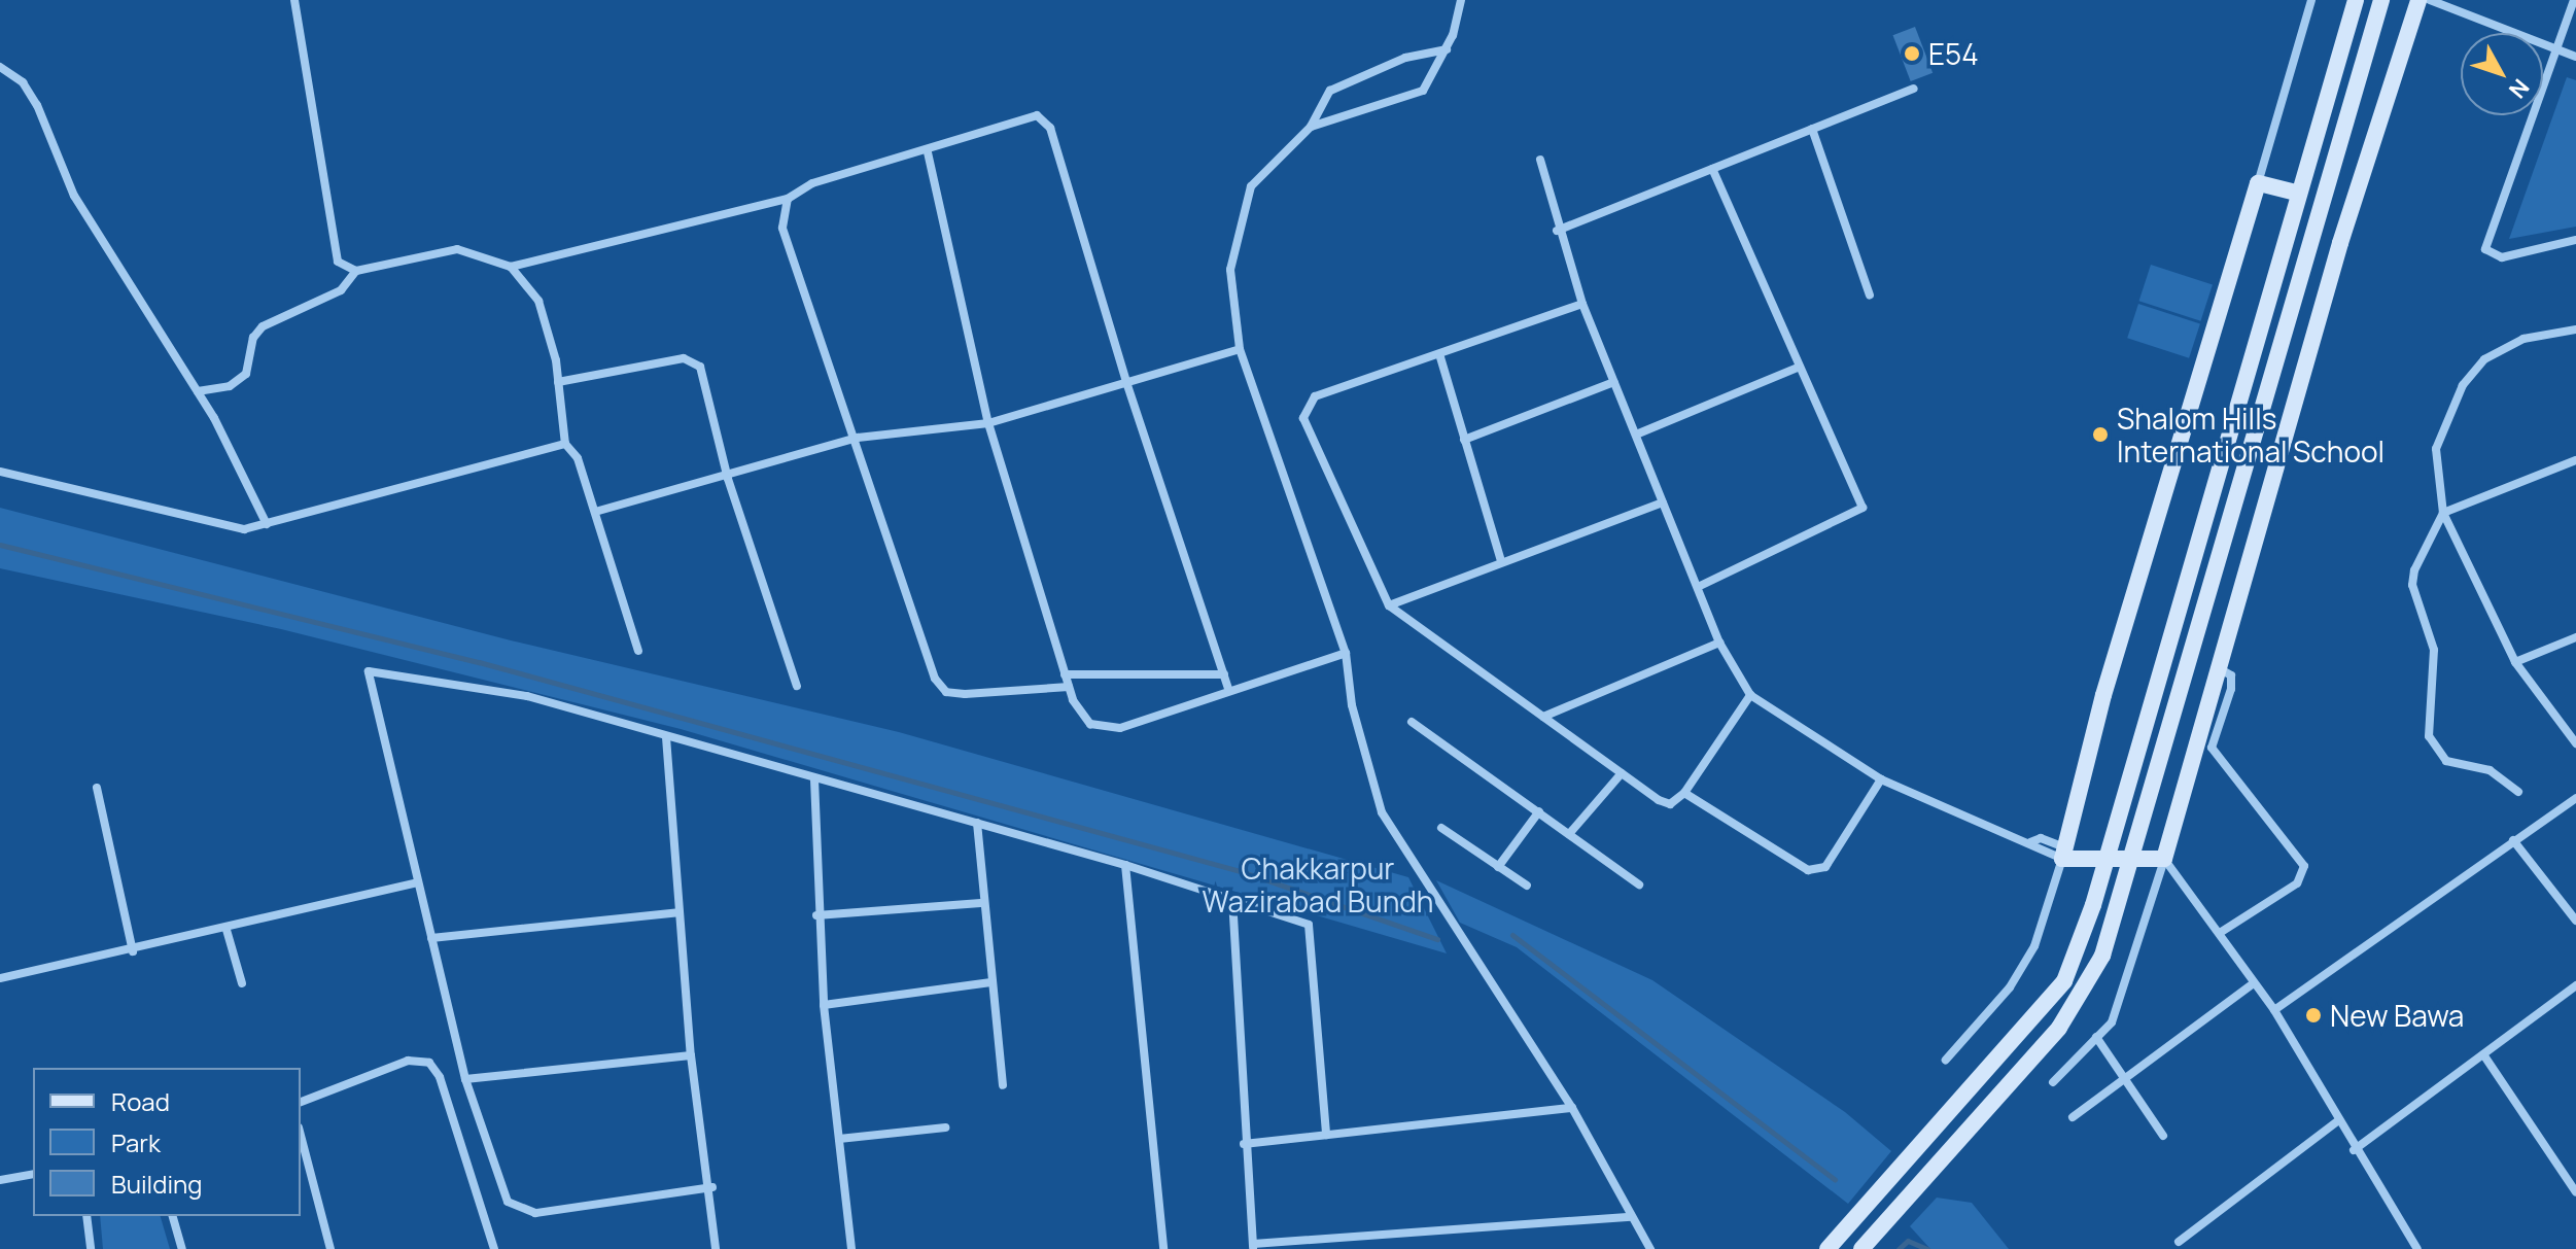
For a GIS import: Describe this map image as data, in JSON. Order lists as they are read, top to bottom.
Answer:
{
  "parks": ["Chakkarpur Wazirabad Bundh"],
  "places": ["E54", "Shalom Hills International School", "New Bawa"],
  "legend": ["Road", "Park", "Building"],
  "north": "bottom right"
}
